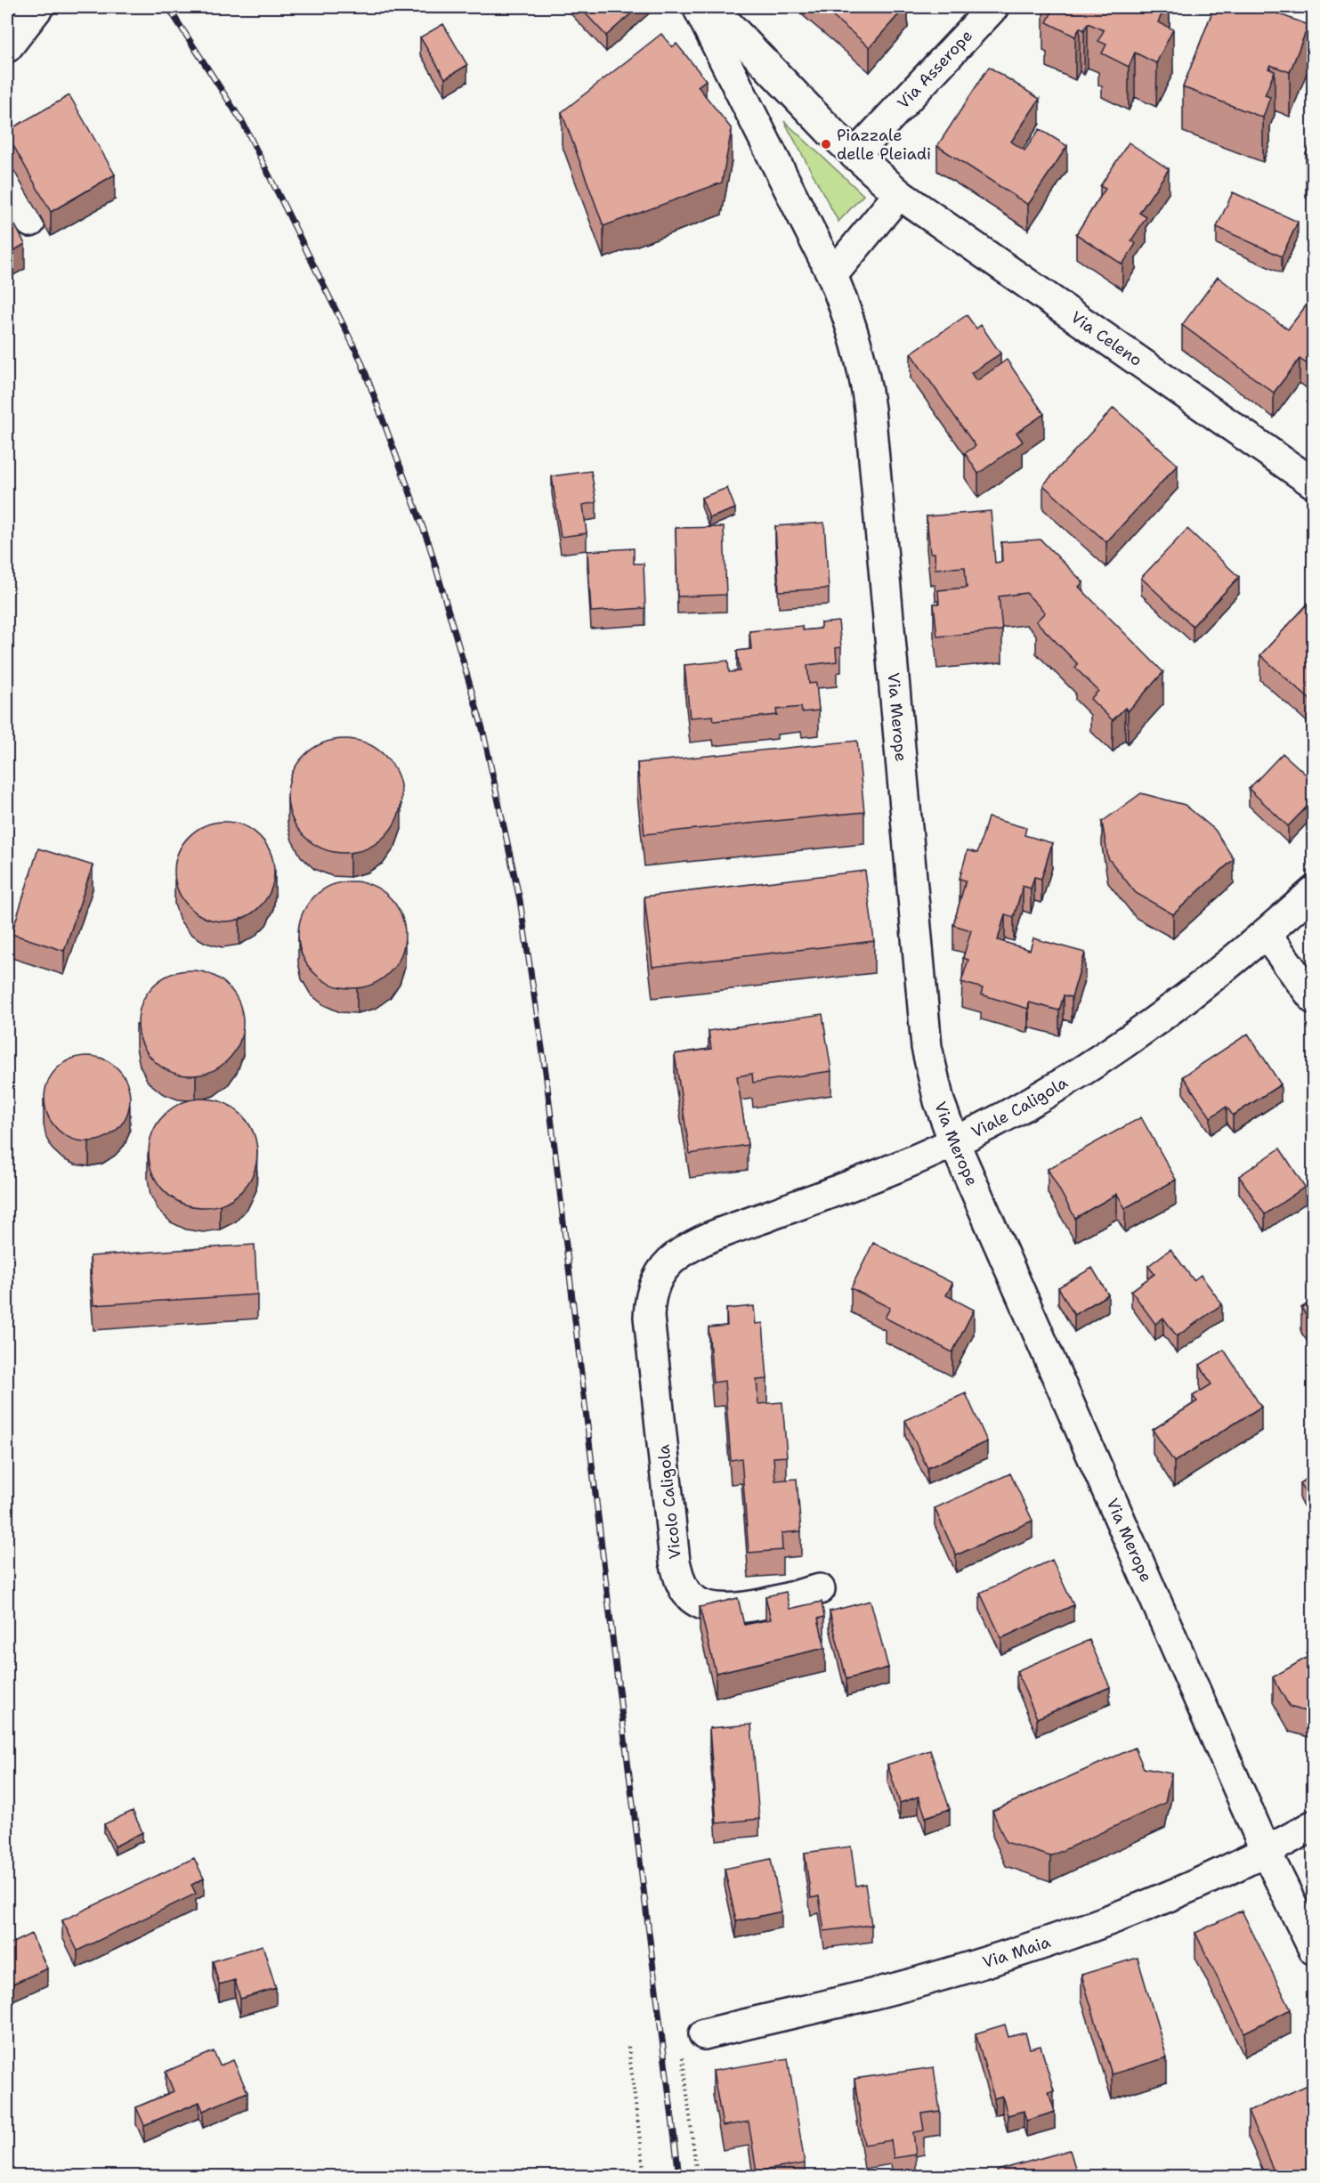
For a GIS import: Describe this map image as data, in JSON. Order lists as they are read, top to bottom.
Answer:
{
  "streets": {
    "street": [
      "Via Asserope",
      "Via Celeno",
      "Via Merope",
      "Viale Caligola",
      "Vicolo Caligola",
      "Via Maia"
    ]
  },
  "crossings": [
    ["Via Merope", "Viale Caligola"],
    ["Via Merope", "Via Maia"],
    ["Viale Caligola", "Vicolo Caligola"]
  ],
  "places": ["Piazzale delle Pleiadi"]
}
